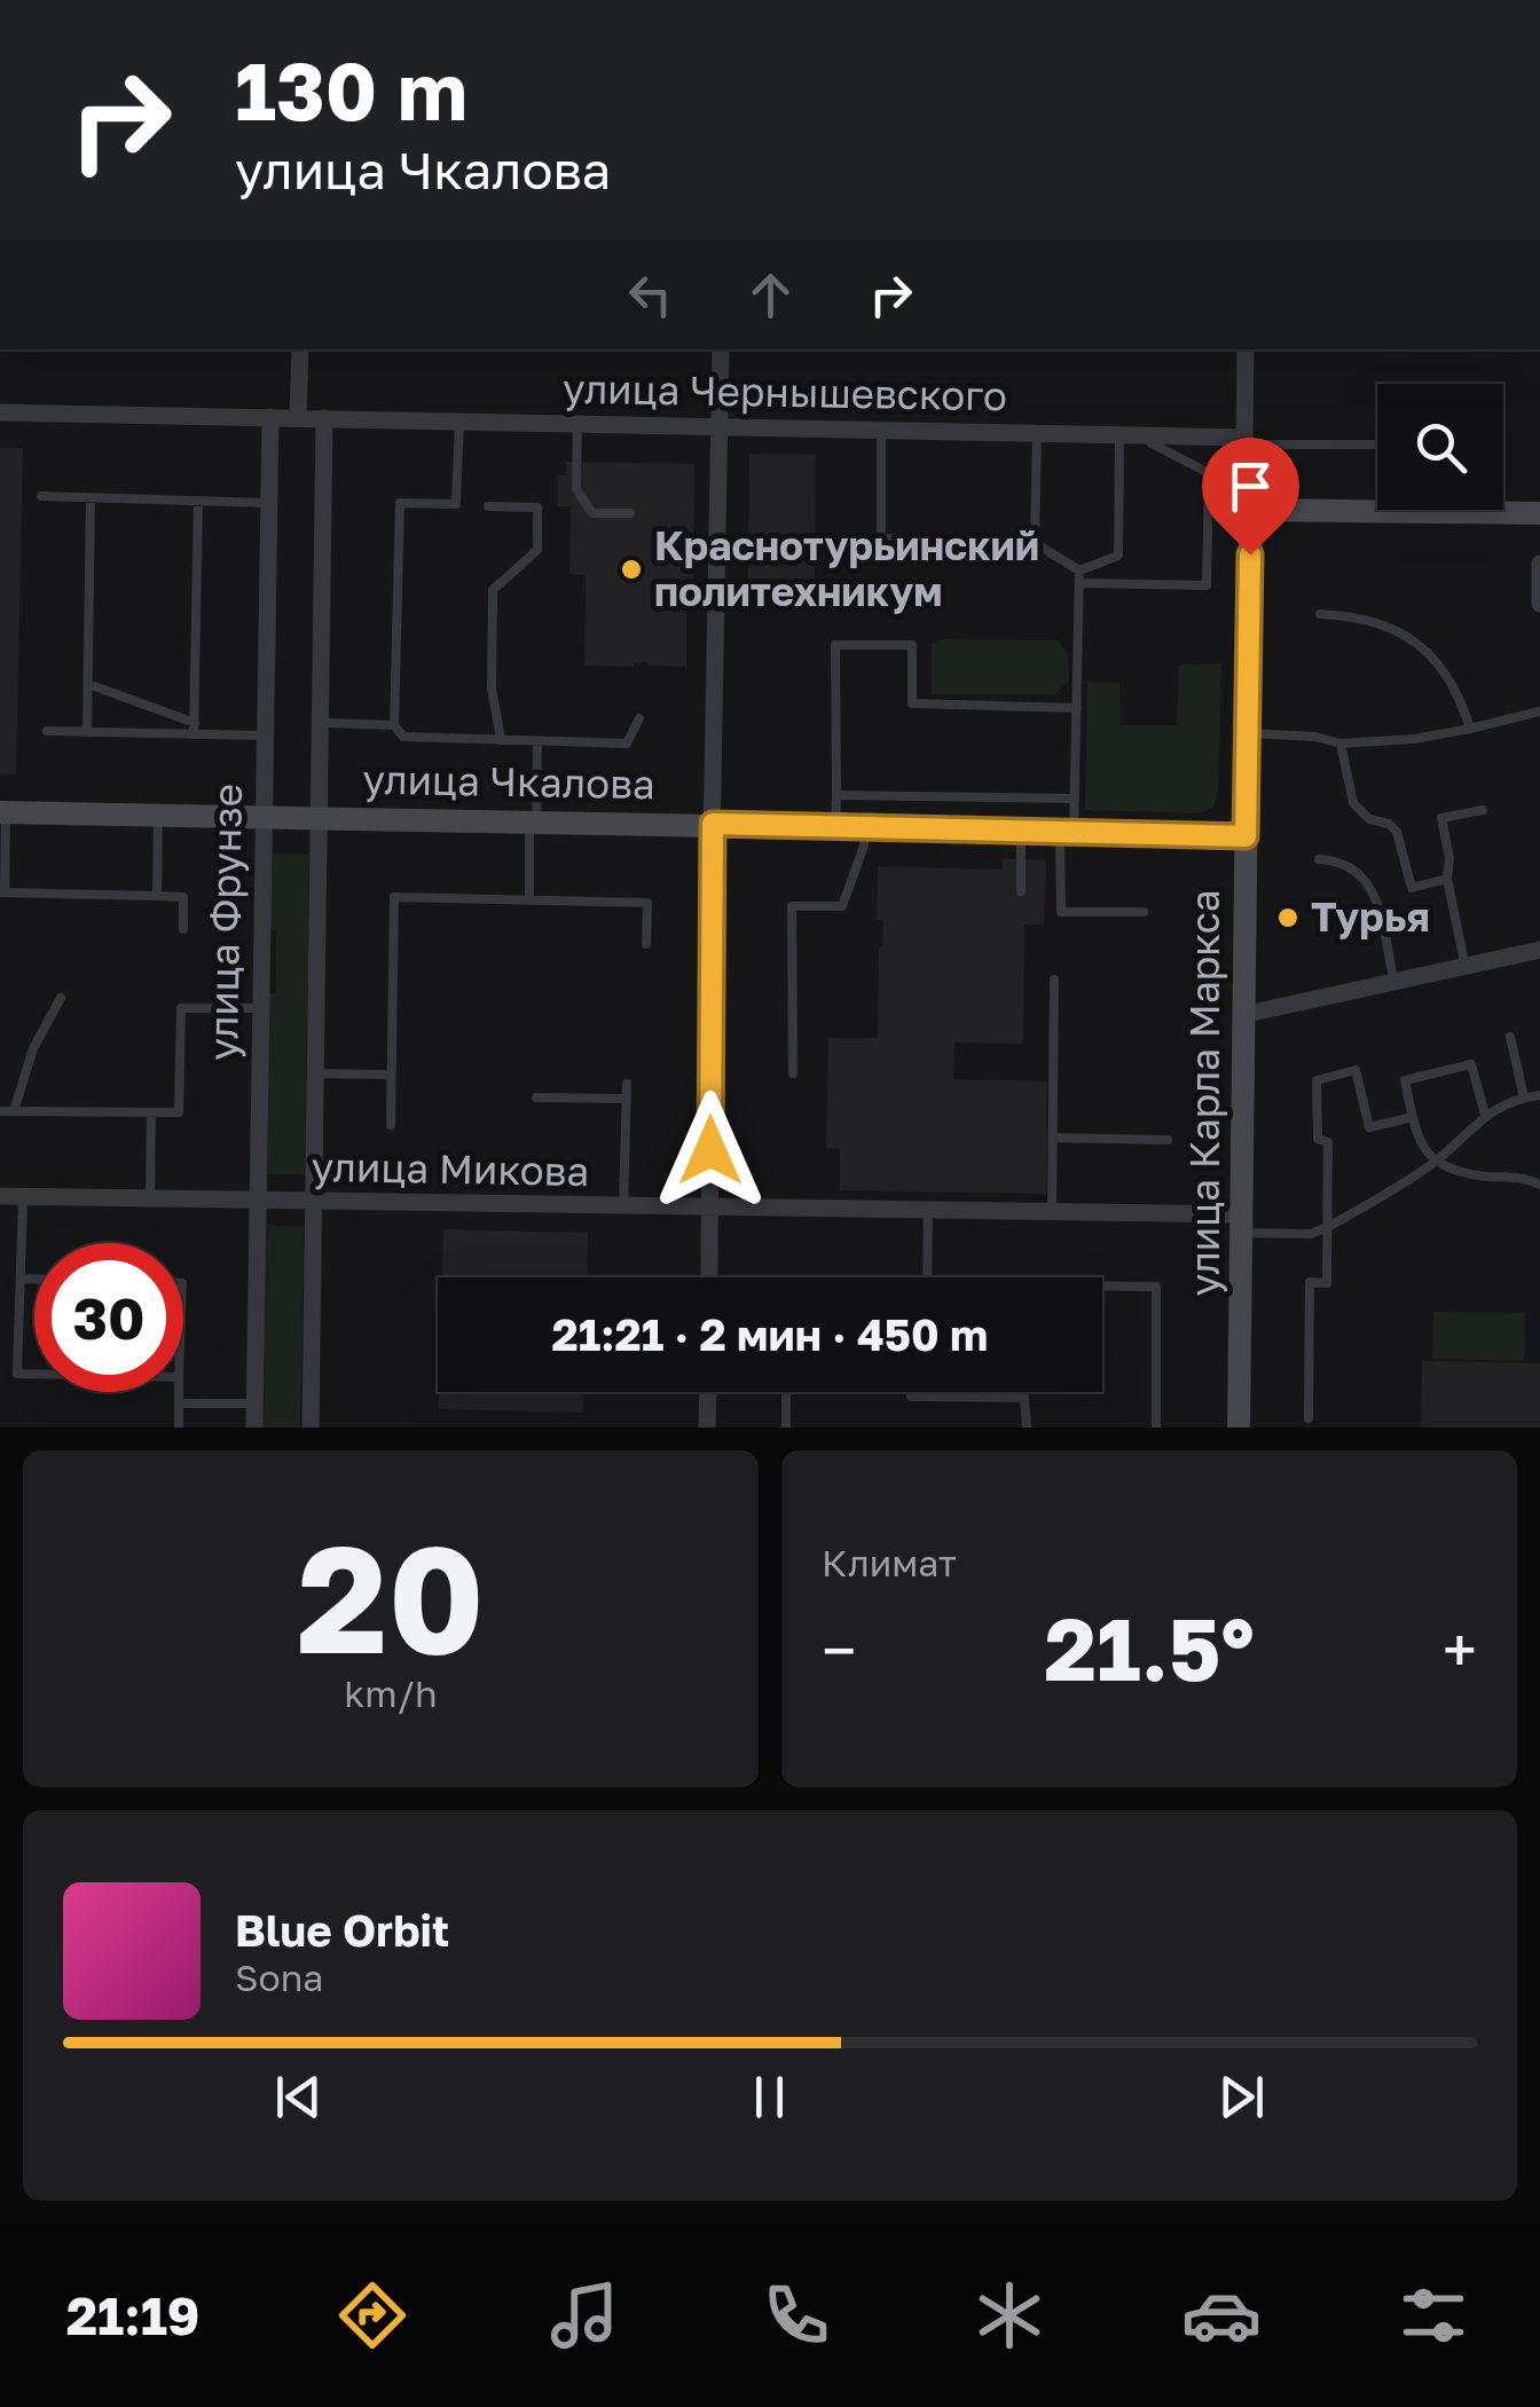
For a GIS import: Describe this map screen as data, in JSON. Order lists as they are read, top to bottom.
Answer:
{
  "streets": {
    "main road": ["улица Чкалова", "улица Карла Маркса"],
    "street": ["улица Чернышевского", "улица Фрунзе", "улица Микова"]
  },
  "crossings": [
    ["улица Чернышевского", "улица Фрунзе"],
    ["улица Чернышевского", "улица Карла Маркса"],
    ["улица Чкалова", "улица Фрунзе"],
    ["улица Чкалова", "улица Карла Маркса"],
    ["улица Фрунзе", "улица Микова"],
    ["улица Карла Маркса", "улица Микова"]
  ],
  "places": ["Краснотурьинский политехникум", "Турья"],
  "page": {
    "turn": ["130 m", "улица Чкалова"],
    "limit": "30",
    "trip": "21:21 · 2 мин · 450 m",
    "tile": [
      ["20", "km/h"],
      "Климат"
    ],
    "heat": ["−", "21.5°", "+"],
    "song": ["Blue Orbit", "Sona"],
    "tabs": "21:19"
  }
}
